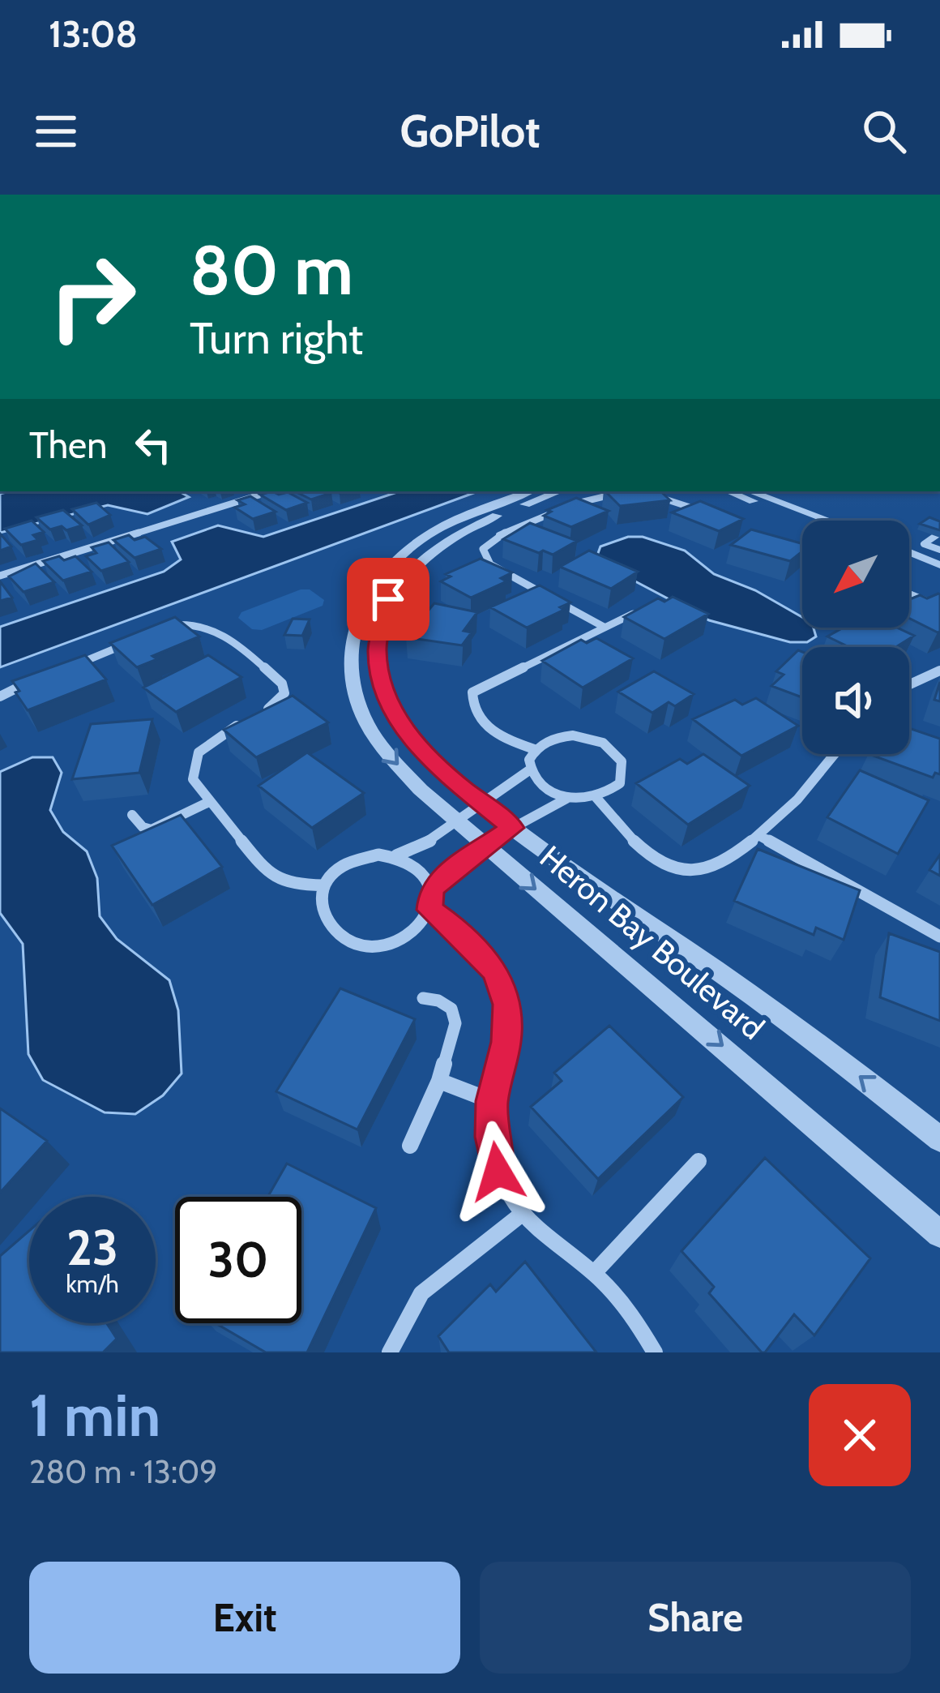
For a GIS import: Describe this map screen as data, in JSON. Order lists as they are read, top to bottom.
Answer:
{
  "streets": {
    "street": ["Heron Bay Boulevard"]
  },
  "north": "bottom left",
  "page": {
    "status": "13:08",
    "header": "GoPilot",
    "turn": ["80 m", "Turn right"],
    "then": "Then",
    "speed": "23 km/h",
    "limit": "30",
    "heading": ["1 min", "280 m · 13:09"],
    "buttons": ["Exit", "Share"]
  }
}
